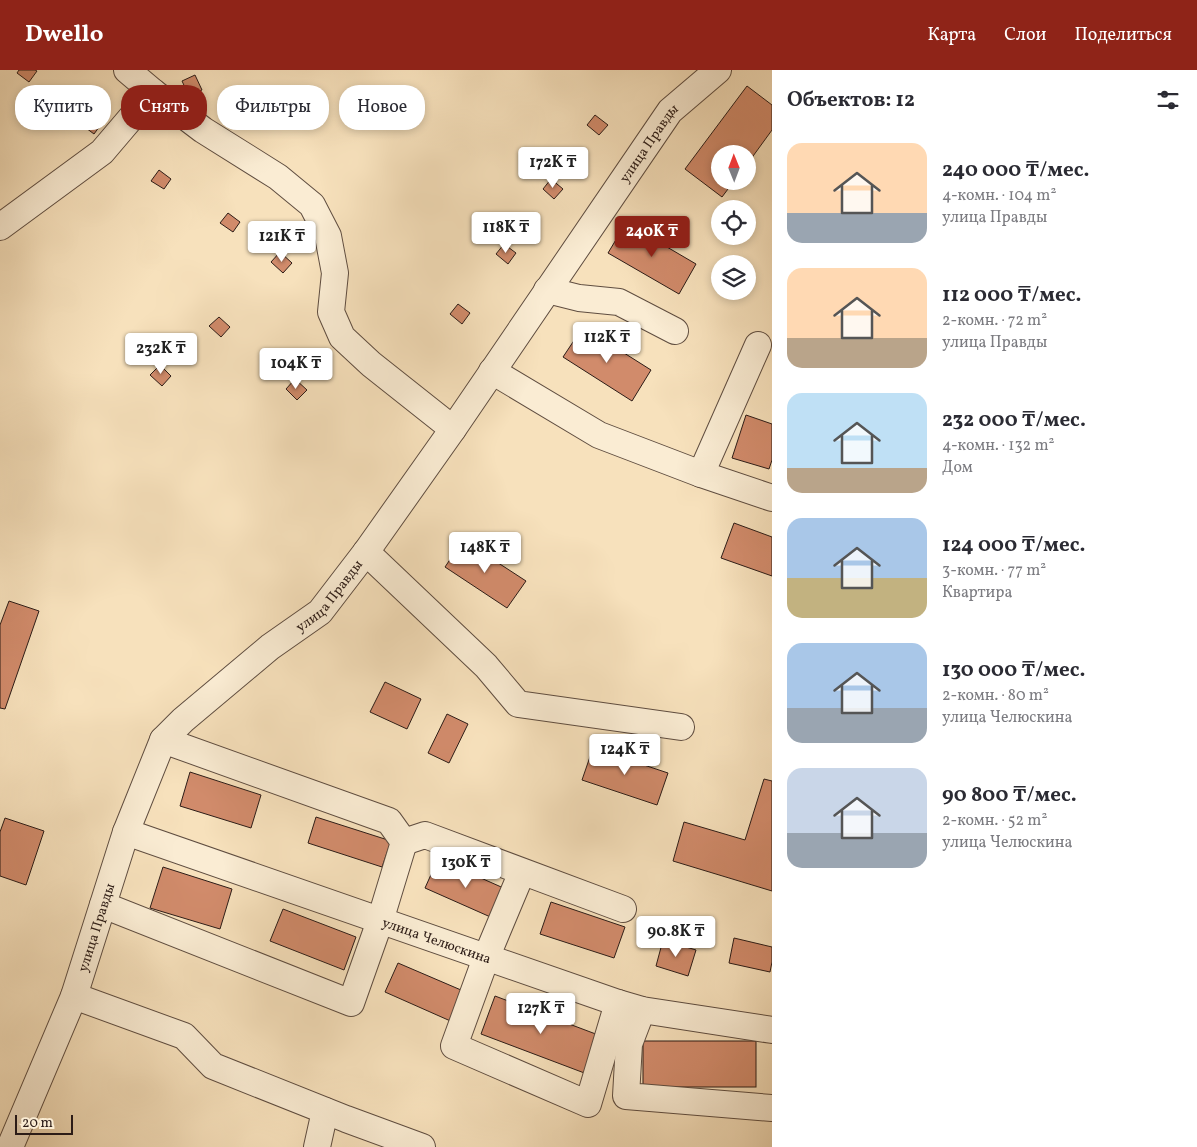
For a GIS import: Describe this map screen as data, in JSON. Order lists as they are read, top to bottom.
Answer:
{
  "streets": {
    "street": ["улица Правды", "улица Челюскина"]
  },
  "crossings": [
    ["улица Правды", "улица Челюскина"]
  ],
  "scale_bar": "20 m",
  "north": "top",
  "page": {
    "header": "Dwello",
    "nav": ["Карта", "Слои", "Поделиться"],
    "heading": "Объектов: 12",
    "chip": [
      "Купить",
      "Снять",
      "Фильтры",
      "Новое"
    ],
    "list": [
      {
        "name": "240 000 ₸/мес.",
        "note": "4-комн. · 104 m² · улица Правды"
      },
      {
        "name": "112 000 ₸/мес.",
        "note": "2-комн. · 72 m² · улица Правды"
      },
      {
        "name": "232 000 ₸/мес.",
        "note": "4-комн. · 132 m² · Дом"
      },
      {
        "name": "124 000 ₸/мес.",
        "note": "3-комн. · 77 m² · Квартира"
      },
      {
        "name": "130 000 ₸/мес.",
        "note": "2-комн. · 80 m² · улица Челюскина"
      },
      {
        "name": "90 800 ₸/мес.",
        "note": "2-комн. · 52 m² · улица Челюскина"
      }
    ],
    "price": [
      "172K ₸",
      "118K ₸",
      "240K ₸",
      "121K ₸",
      "112K ₸",
      "232K ₸",
      "104K ₸",
      "148K ₸",
      "124K ₸",
      "130K ₸",
      "90.8K ₸",
      "127K ₸"
    ],
    "scale": "20 m"
  }
}
